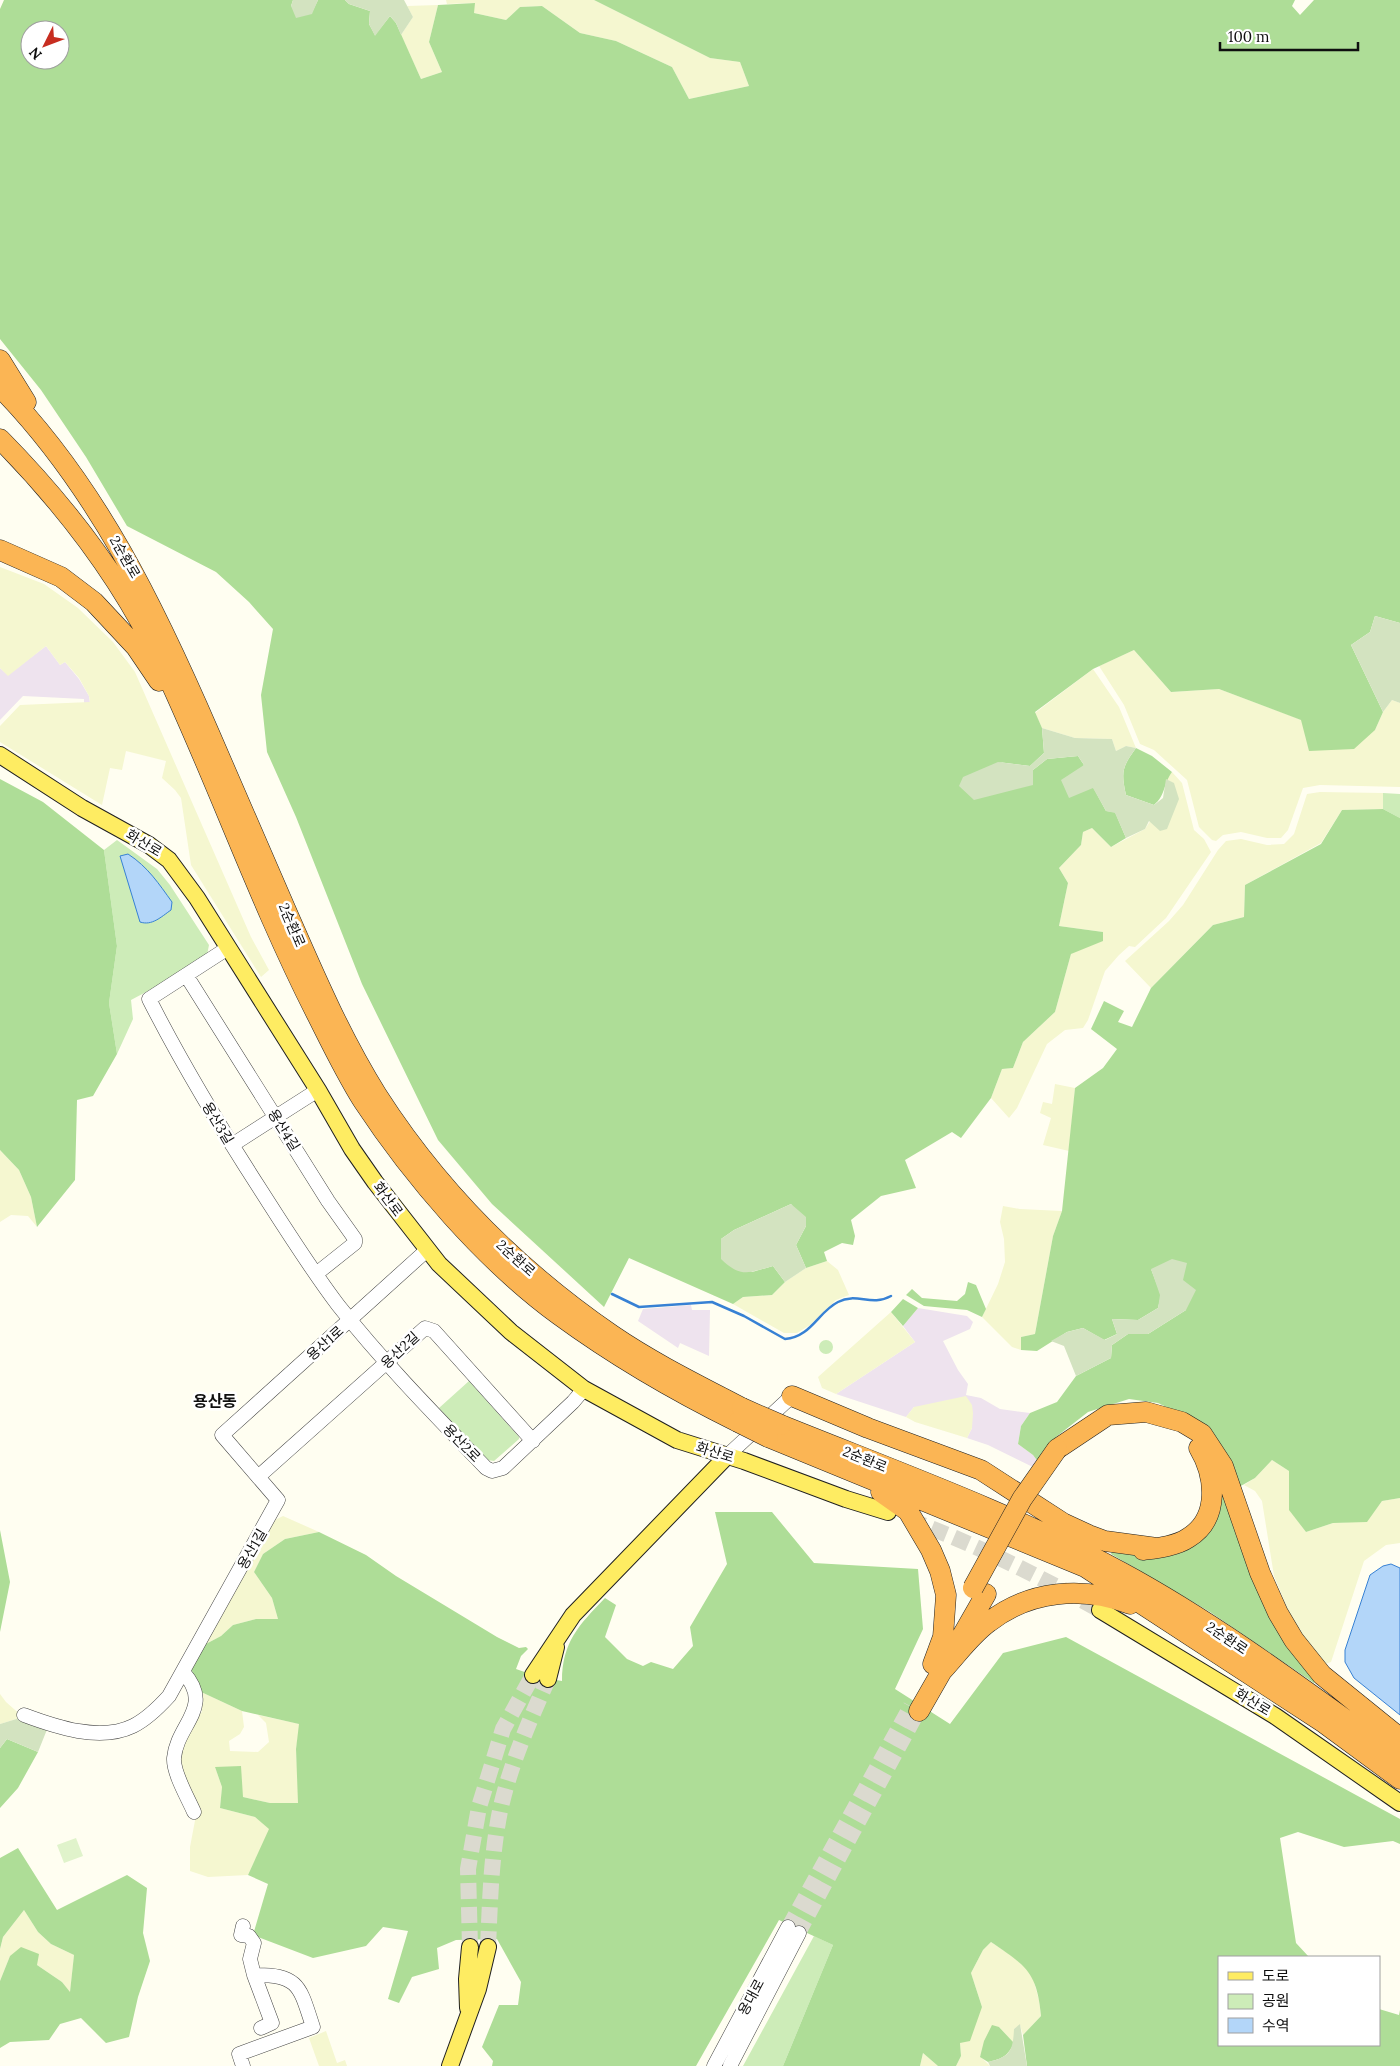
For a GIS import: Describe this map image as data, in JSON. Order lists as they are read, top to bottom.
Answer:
{
  "streets": {
    "highway": ["2순환로"],
    "main road": ["화산로"],
    "street": [
      "용산3길",
      "용산4길",
      "용산1로",
      "용산2길",
      "용산2로",
      "용산1길",
      "용대로"
    ]
  },
  "crossings": [
    ["화산로", "용산3길"],
    ["화산로", "용산1로"],
    ["화산로", "용산2로"],
    ["용산3길", "용산4길"],
    ["용산3길", "용산1로"],
    ["용산3길", "용산2로"],
    ["용산1로", "용산2로"],
    ["용산1로", "용산1길"],
    ["용산2길", "용산2로"],
    ["용산2길", "용산1길"]
  ],
  "districts": ["용산동"],
  "legend": ["도로", "공원", "수역"],
  "scale_bar": "100 m",
  "north": "bottom left"
}
